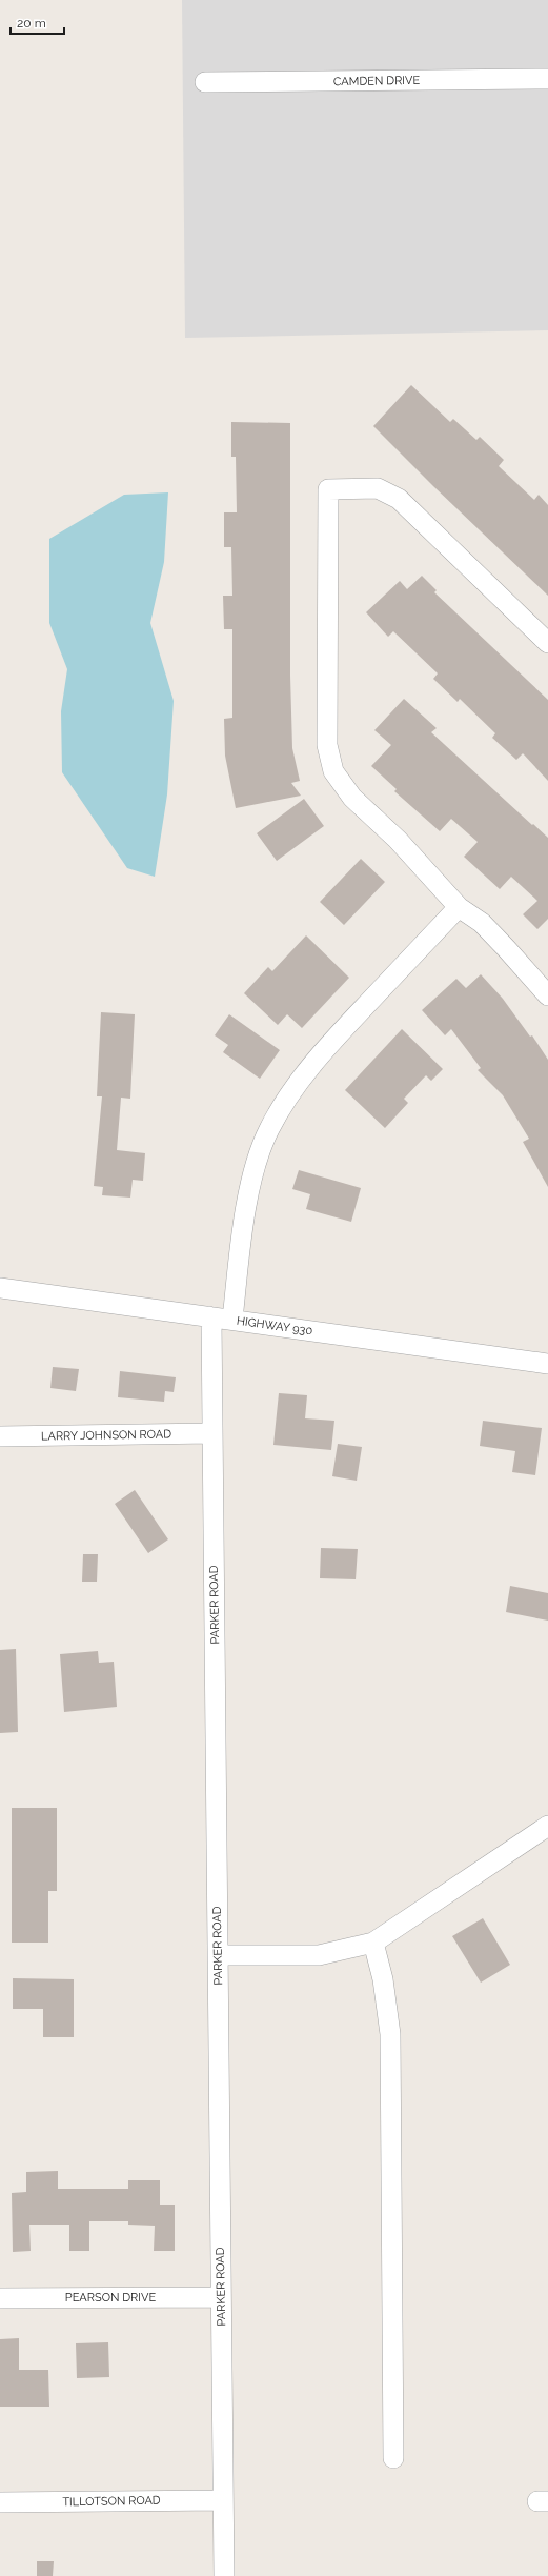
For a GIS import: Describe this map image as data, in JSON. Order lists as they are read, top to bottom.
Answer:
{
  "streets": {
    "street": [
      "CAMDEN DRIVE",
      "HIGHWAY 930",
      "LARRY JOHNSON ROAD",
      "PARKER ROAD",
      "PEARSON DRIVE",
      "TILLOTSON ROAD"
    ]
  },
  "crossings": [
    ["HIGHWAY 930", "PARKER ROAD"],
    ["LARRY JOHNSON ROAD", "PARKER ROAD"],
    ["PARKER ROAD", "PEARSON DRIVE"],
    ["PARKER ROAD", "TILLOTSON ROAD"]
  ],
  "scale_bar": "20 m"
}
